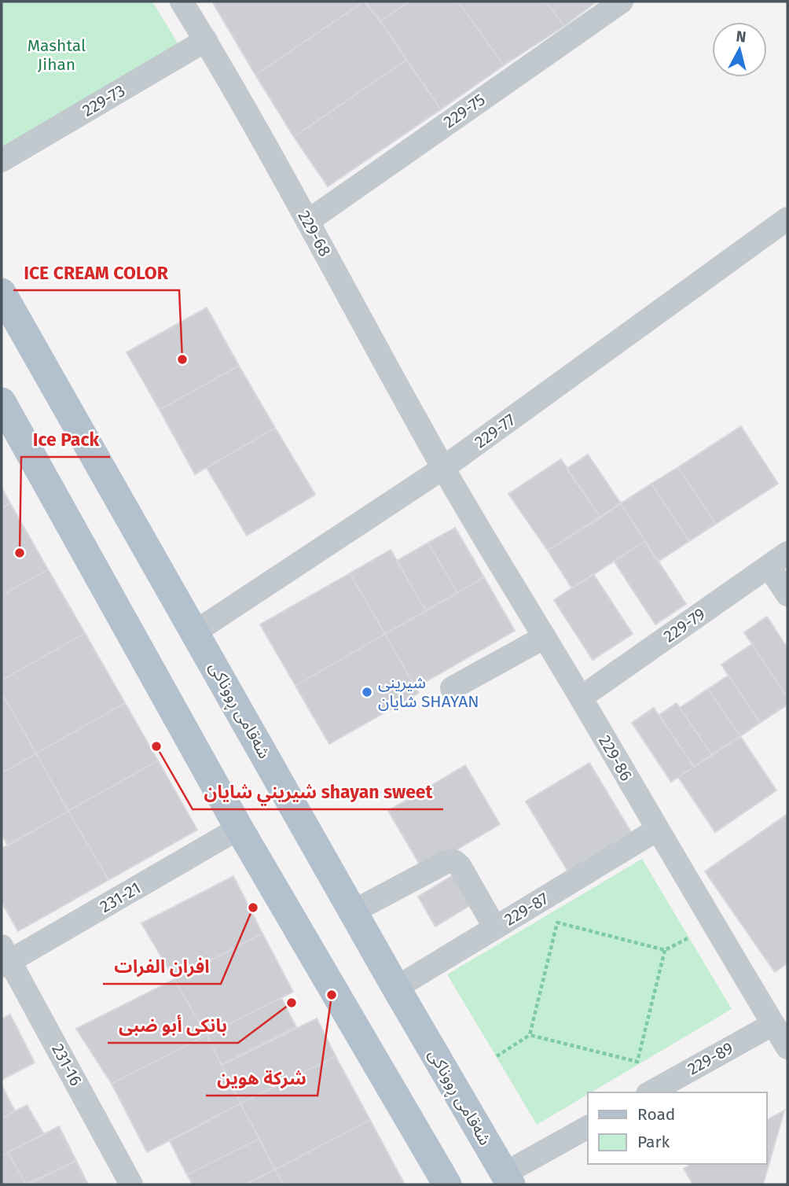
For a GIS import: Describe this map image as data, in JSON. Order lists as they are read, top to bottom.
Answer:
{
  "streets": {
    "main road": ["شەقامی ڕووناکی"],
    "street": [
      "229-73",
      "229-75",
      "229-68",
      "229-77",
      "229-79",
      "229-86",
      "231-21",
      "229-87",
      "229-89",
      "231-16"
    ]
  },
  "crossings": [
    ["229-73", "229-68"],
    ["229-75", "229-68"],
    ["229-68", "229-77"],
    ["229-68", "229-86"],
    ["229-77", "شەقامی ڕووناکی"],
    ["229-77", "229-86"],
    ["229-79", "229-86"],
    ["شەقامی ڕووناکی", "229-87"],
    ["229-86", "229-87"],
    ["229-86", "229-89"],
    ["231-21", "231-16"]
  ],
  "parks": ["Mashtal Jihan"],
  "places": [
    "ICE CREAM COLOR",
    "Ice Pack",
    "شيرينى شايان SHAYAN",
    "شيريني شايان shayan sweet",
    "افران الفرات",
    "شركة هوين",
    "بانكى أبو ضبى"
  ],
  "legend": ["Road", "Park"],
  "north": "top"
}
